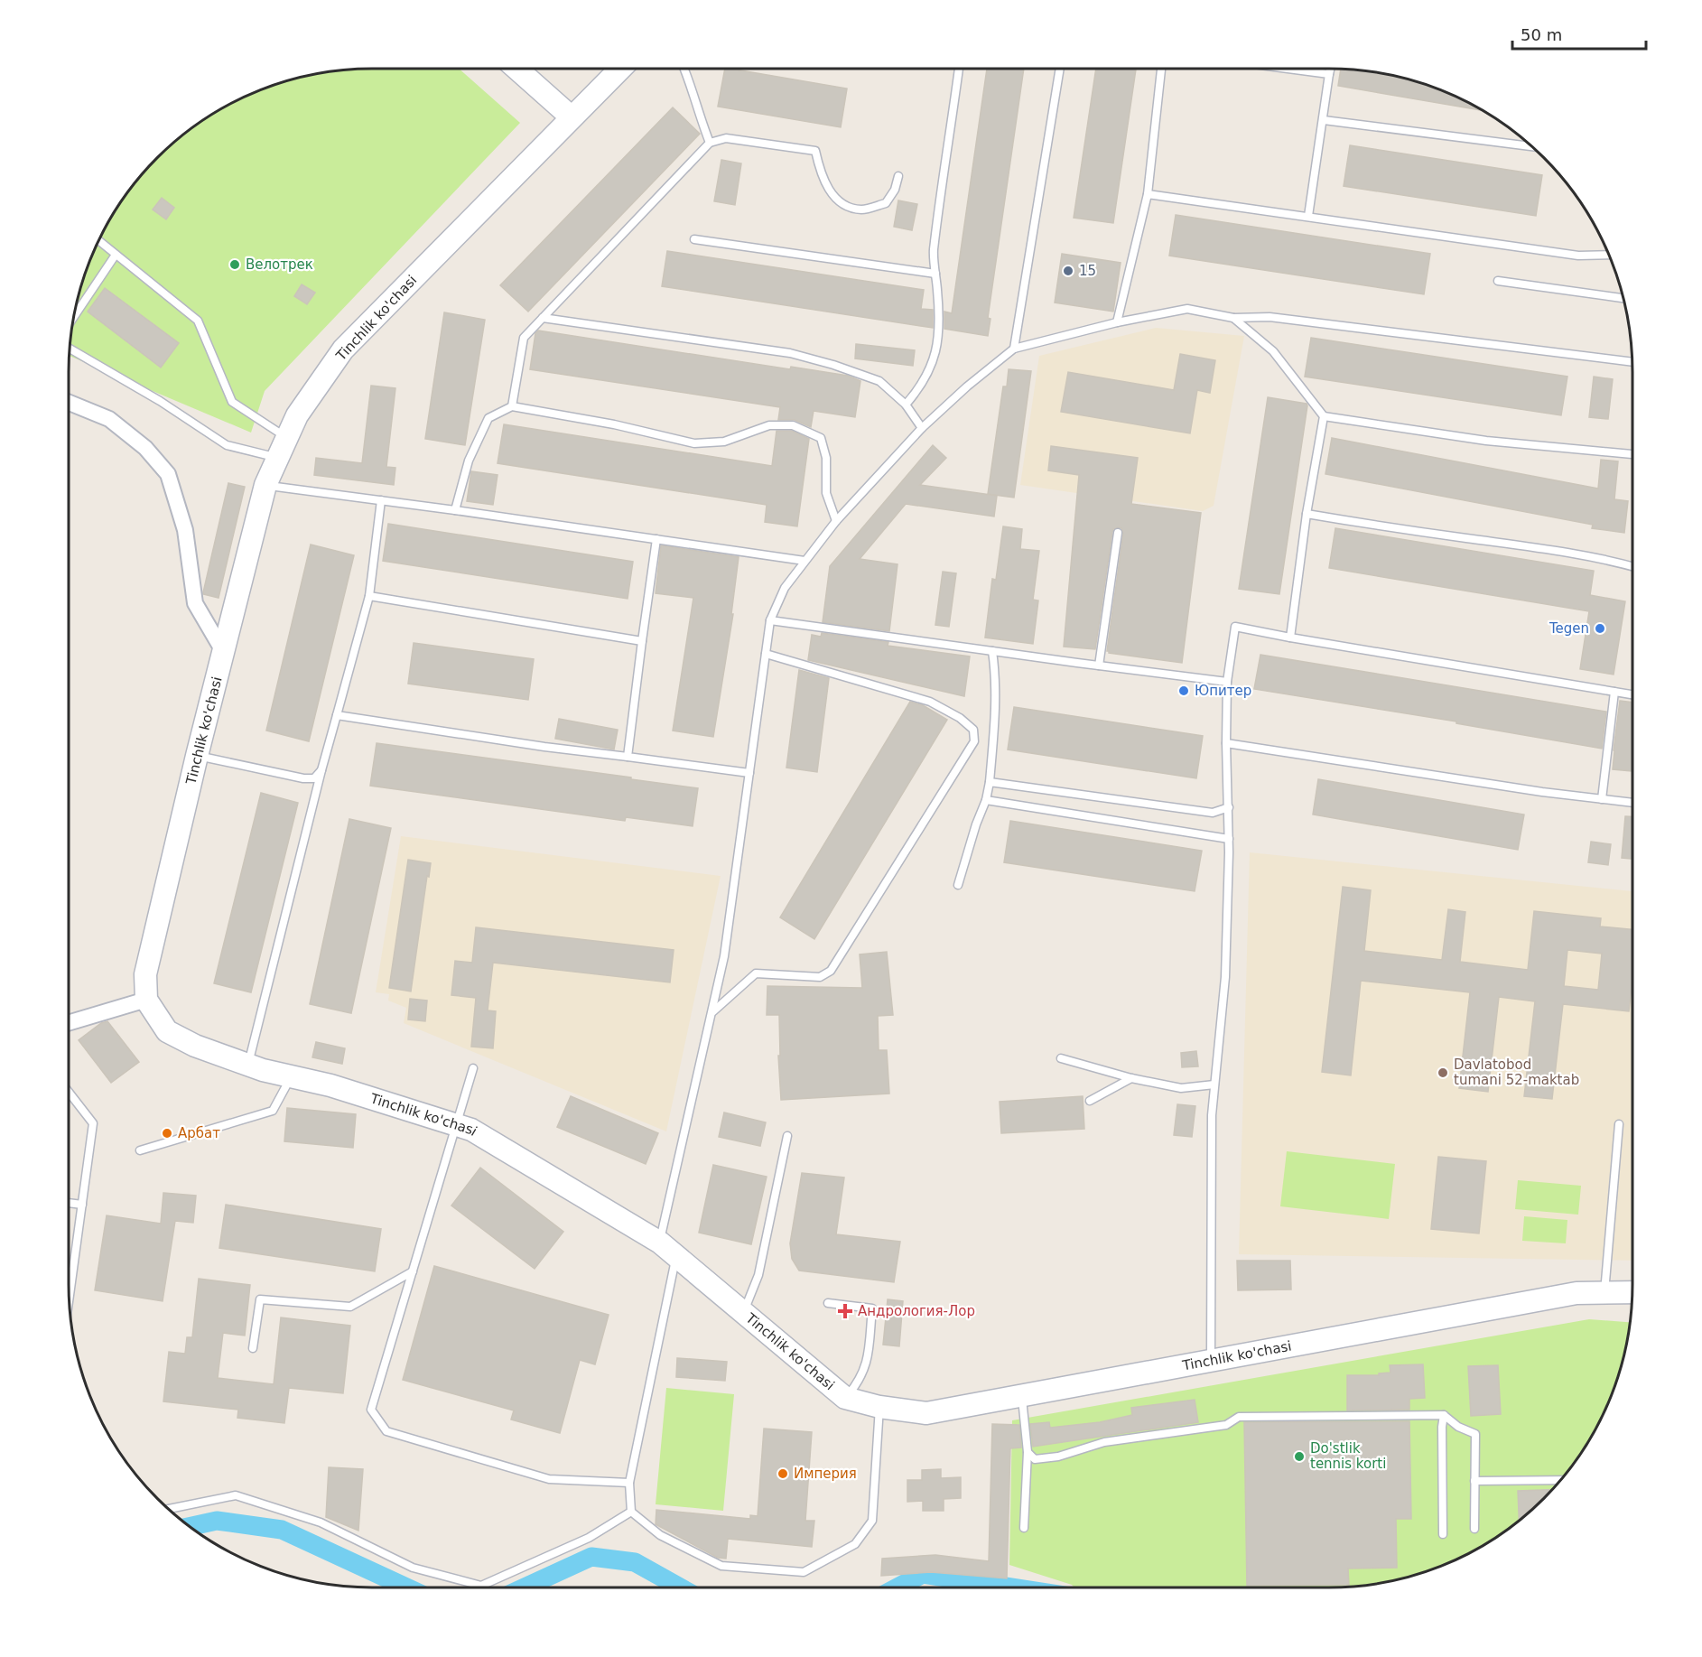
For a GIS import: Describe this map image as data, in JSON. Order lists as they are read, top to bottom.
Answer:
{
  "streets": {
    "street": ["Tinchlik ko'chasi"]
  },
  "places": {
    "other": [
      "Велотрек",
      "15",
      "Tegen",
      "Юпитер",
      "Davlatobod tumani 52-maktab",
      "Арбат",
      "Do'stlik tennis korti",
      "Империя"
    ],
    "health": ["Андрология-Лор"]
  },
  "scale_bar": "50 m"
}
